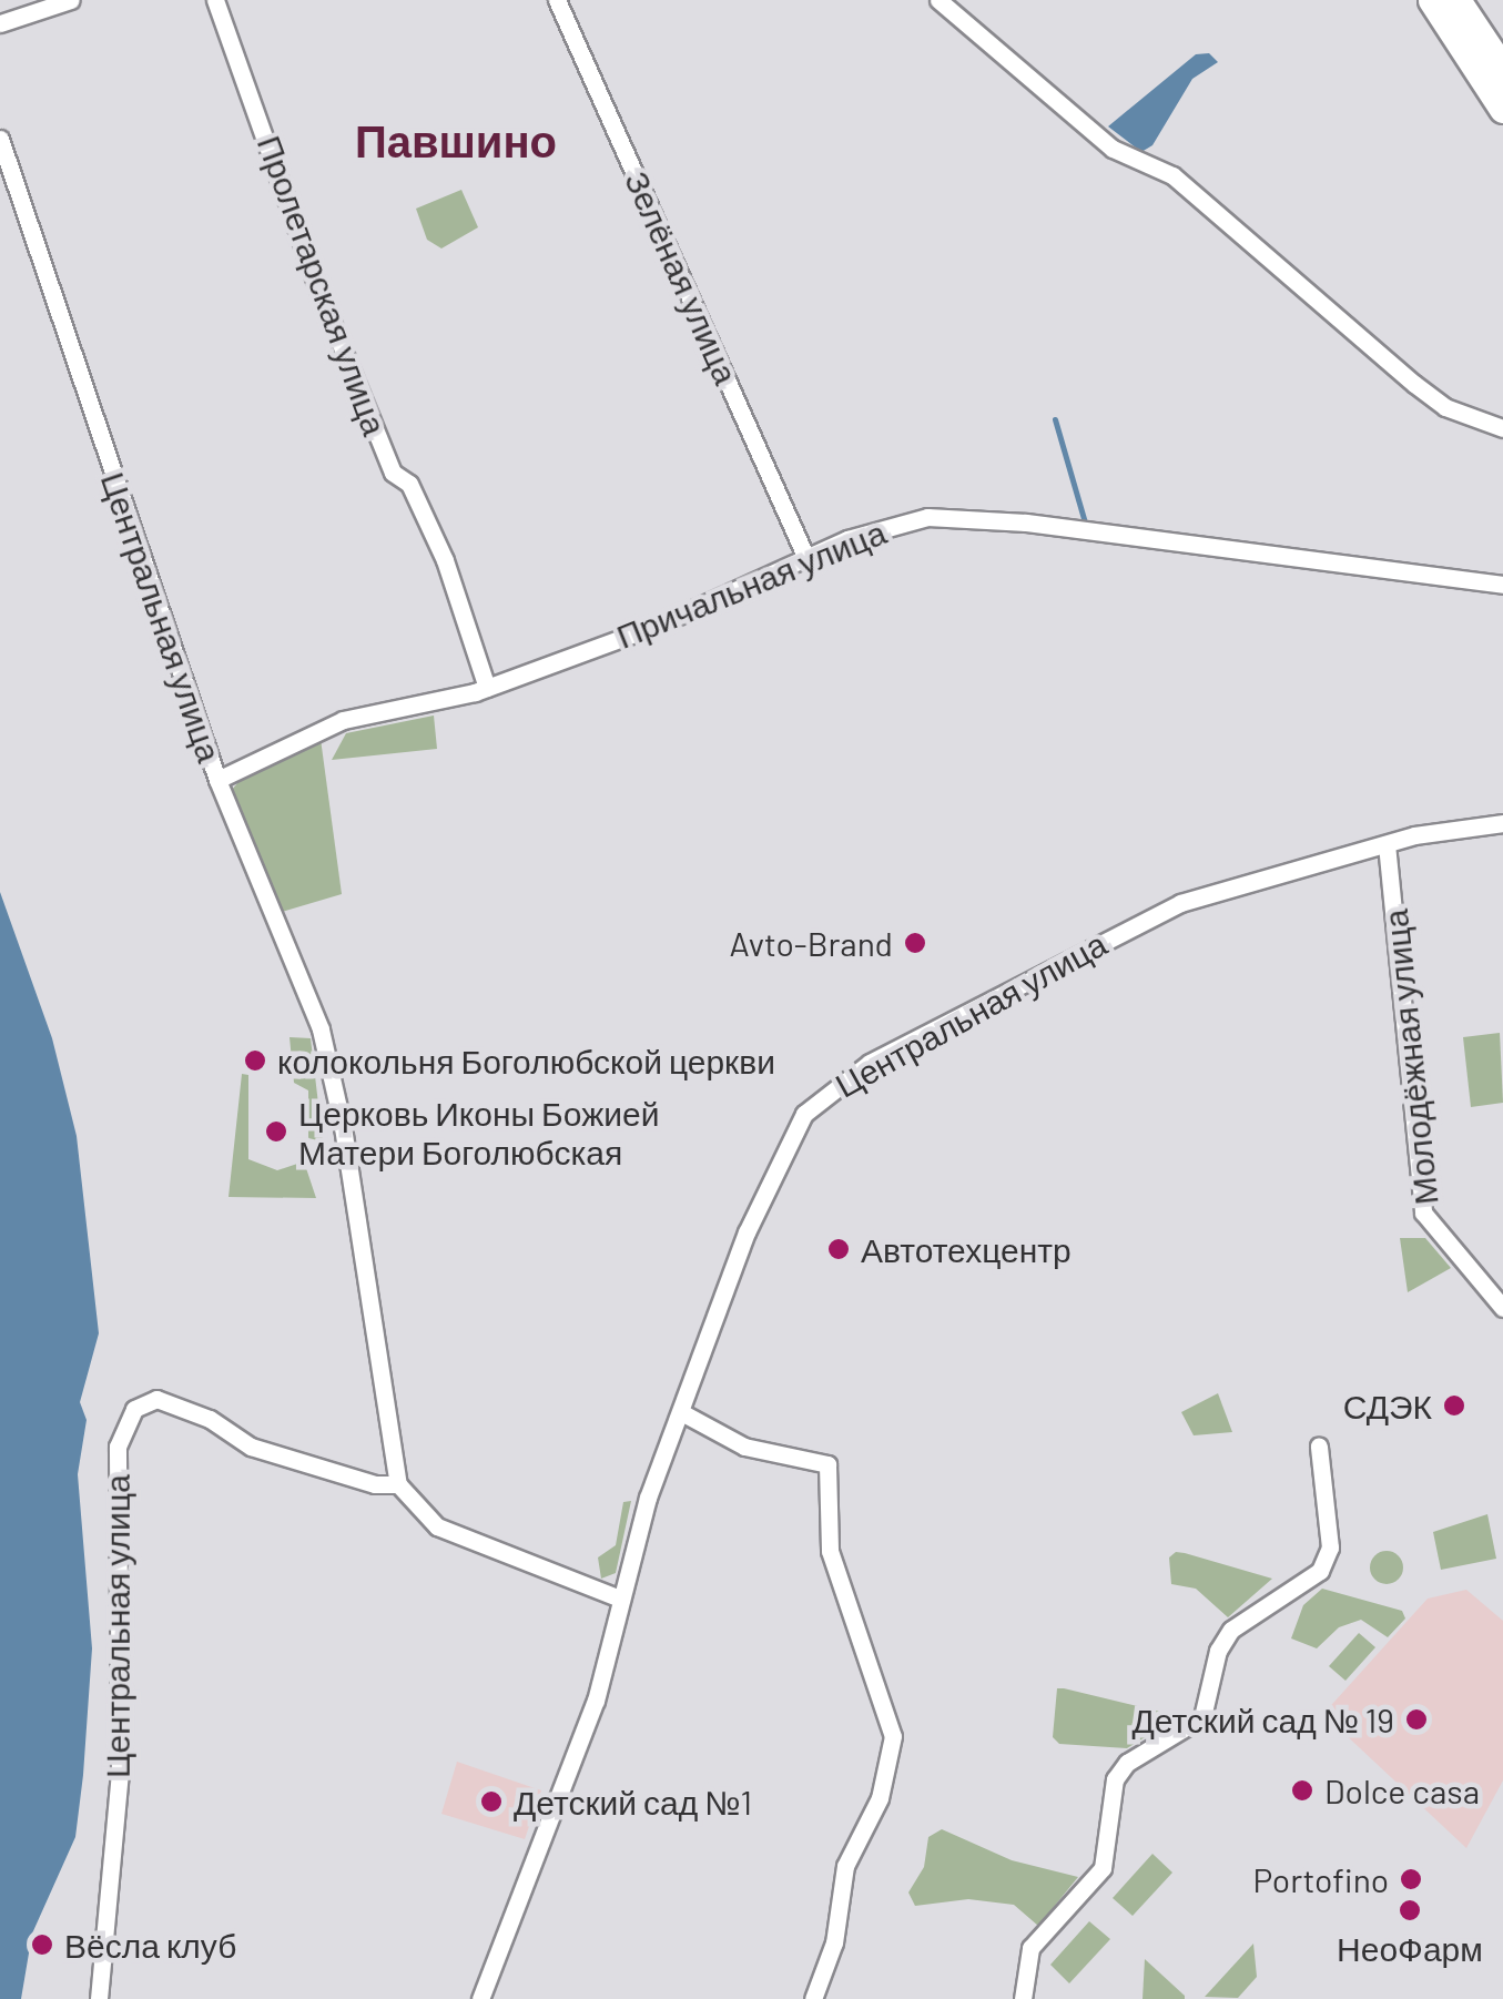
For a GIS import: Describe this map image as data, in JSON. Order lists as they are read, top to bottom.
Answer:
{
  "streets": {
    "street": [
      "Зелёная улица",
      "Пролетарская улица",
      "Причальная улица",
      "Центральная улица",
      "Молодёжная улица"
    ]
  },
  "crossings": [
    ["Зелёная улица", "Причальная улица"],
    ["Пролетарская улица", "Причальная улица"],
    ["Причальная улица", "Центральная улица"],
    ["Центральная улица", "Молодёжная улица"]
  ],
  "districts": ["Павшино"],
  "places": [
    "Avto-Brand",
    "колокольня Боголюбской церкви",
    "Церковь Иконы Божией Матери Боголюбская",
    "Автотехцентр",
    "СДЭК",
    "Детский сад № 19",
    "Dolce casa",
    "Детский сад №1",
    "Portofino",
    "НеоФарм",
    "Вёсла клуб"
  ]
}
